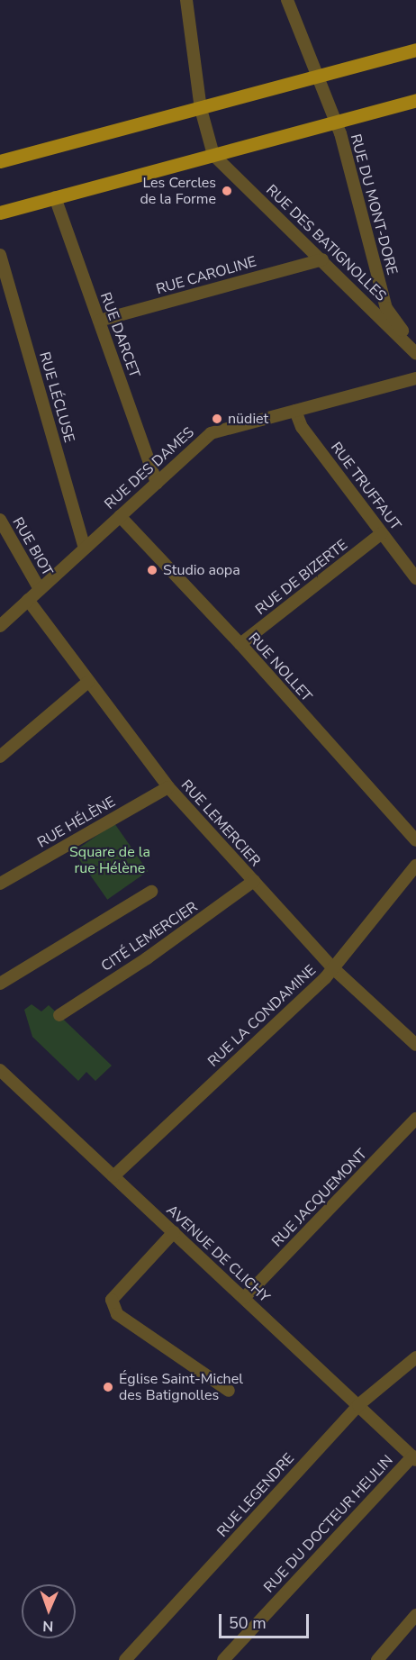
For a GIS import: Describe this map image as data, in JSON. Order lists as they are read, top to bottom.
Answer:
{
  "streets": {
    "street": [
      "RUE DU MONT-DORE",
      "RUE DES BATIGNOLLES",
      "RUE CAROLINE",
      "RUE DARCET",
      "RUE LÉCLUSE",
      "RUE DES DAMES",
      "RUE TRUFFAUT",
      "RUE BIOT",
      "RUE DE BIZERTE",
      "RUE NOLLET",
      "RUE HÉLÈNE",
      "RUE LEMERCIER",
      "CITÉ LEMERCIER",
      "RUE LA CONDAMINE",
      "RUE JACQUEMONT",
      "AVENUE DE CLICHY",
      "RUE LEGENDRE",
      "RUE DU DOCTEUR HEULIN"
    ]
  },
  "crossings": [
    ["RUE DU MONT-DORE", "RUE DES BATIGNOLLES"],
    ["RUE DES BATIGNOLLES", "RUE CAROLINE"],
    ["RUE CAROLINE", "RUE DARCET"],
    ["RUE DARCET", "RUE DES DAMES"],
    ["RUE LÉCLUSE", "RUE DES DAMES"],
    ["RUE DES DAMES", "RUE TRUFFAUT"],
    ["RUE DES DAMES", "RUE BIOT"],
    ["RUE DES DAMES", "RUE NOLLET"],
    ["RUE DES DAMES", "RUE LEMERCIER"],
    ["RUE TRUFFAUT", "RUE DE BIZERTE"],
    ["RUE DE BIZERTE", "RUE NOLLET"],
    ["RUE HÉLÈNE", "RUE LEMERCIER"],
    ["RUE LEMERCIER", "CITÉ LEMERCIER"],
    ["RUE LEMERCIER", "RUE LA CONDAMINE"],
    ["RUE LA CONDAMINE", "AVENUE DE CLICHY"],
    ["RUE JACQUEMONT", "AVENUE DE CLICHY"],
    ["AVENUE DE CLICHY", "RUE LEGENDRE"],
    ["AVENUE DE CLICHY", "RUE DU DOCTEUR HEULIN"]
  ],
  "parks": ["Square de la rue Hélène"],
  "places": [
    "Les Cercles de la Forme",
    "nüdiet",
    "Studio aopa",
    "Église Saint-Michel des Batignolles"
  ],
  "scale_bar": "50 m",
  "north": "bottom"
}
